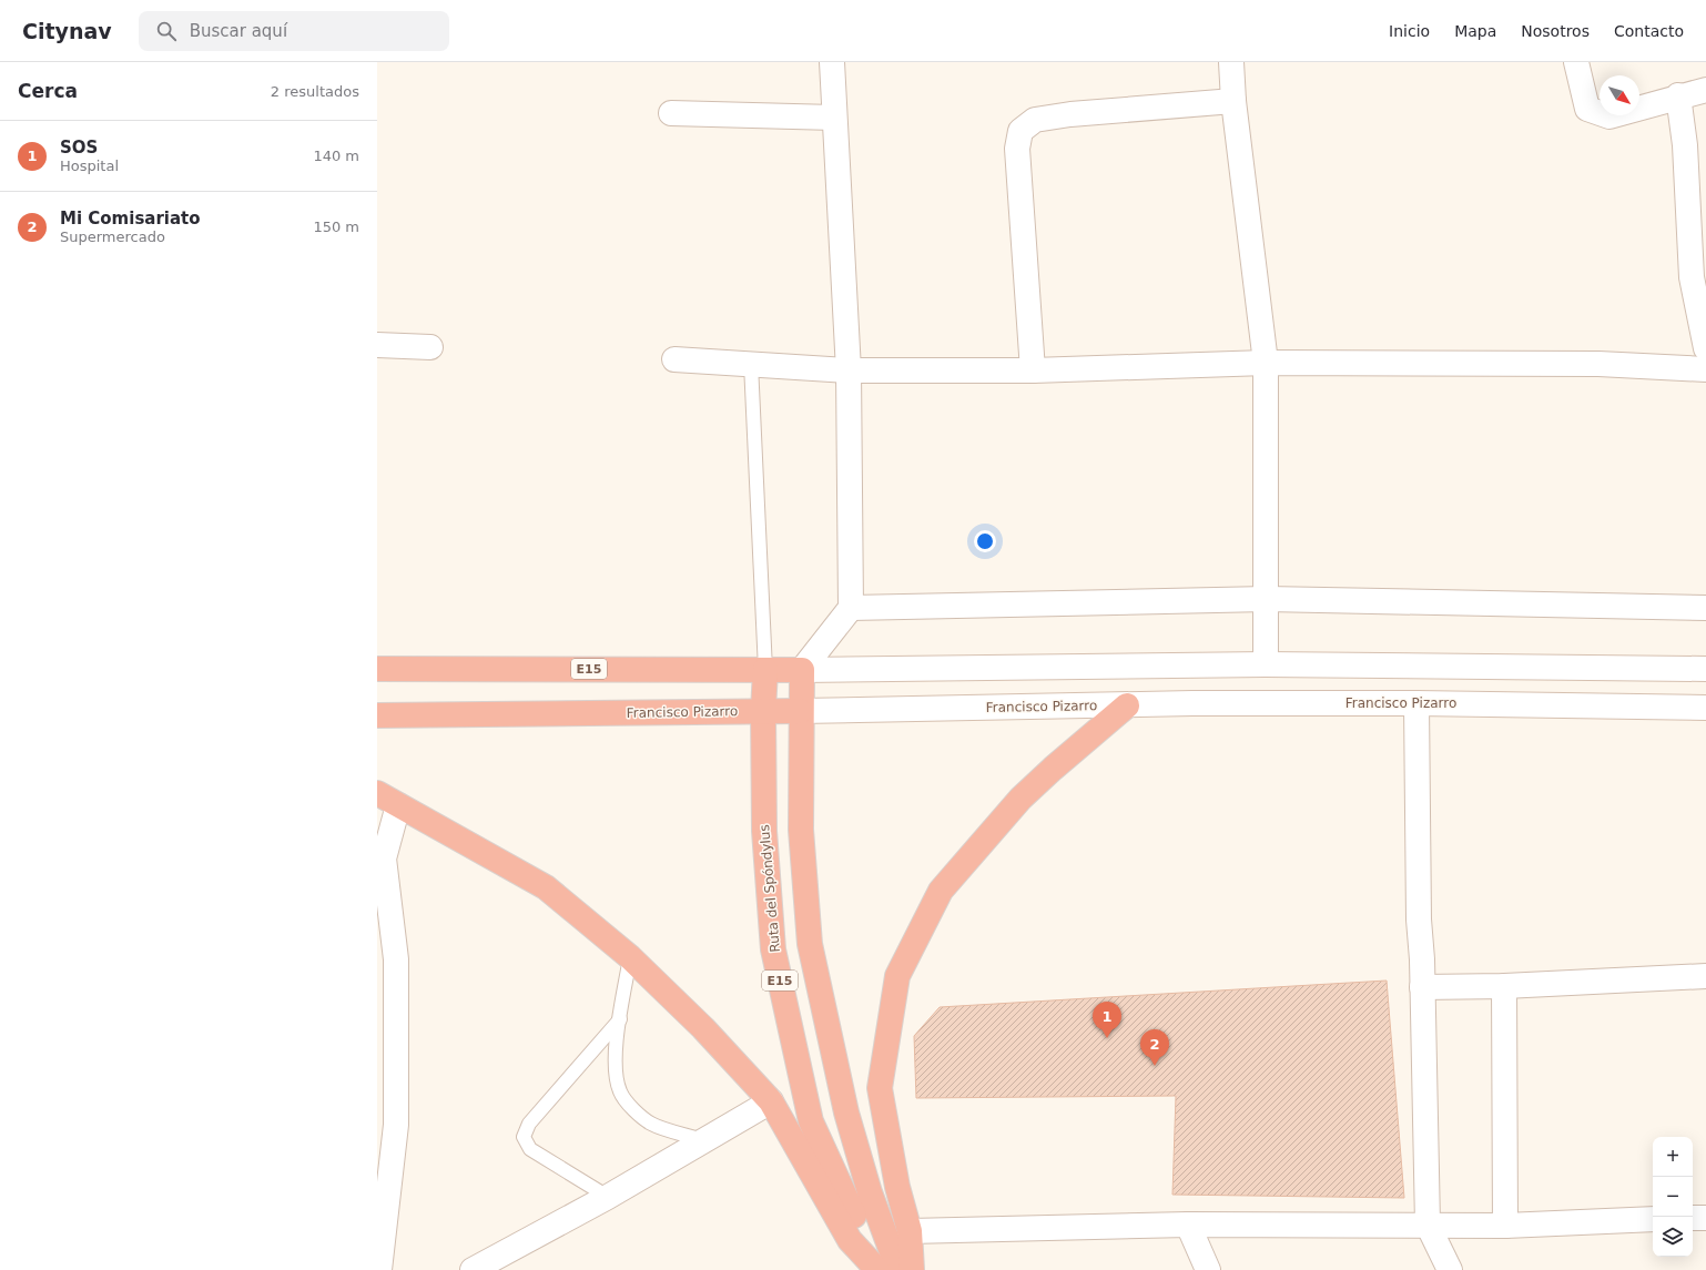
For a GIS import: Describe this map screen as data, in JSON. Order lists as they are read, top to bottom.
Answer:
{
  "streets": {
    "highway": ["E15", "Francisco Pizarro", "Ruta del Spóndylus"]
  },
  "crossings": [
    ["E15", "Francisco Pizarro"],
    ["E15", "Ruta del Spóndylus"],
    ["Francisco Pizarro", "Ruta del Spóndylus"]
  ],
  "north": "bottom right",
  "page": {
    "header": "Citynav",
    "search": "Buscar aquí",
    "nav": [
      "Inicio",
      "Mapa",
      "Nosotros",
      "Contacto"
    ],
    "heading": ["Cerca", "2 resultados"],
    "list": [
      {
        "mark": "1",
        "name": "SOS",
        "note": "Hospital",
        "value": "140 m"
      },
      {
        "mark": "2",
        "name": "Mi Comisariato",
        "note": "Supermercado",
        "value": "150 m"
      }
    ],
    "pins": ["1", "2"],
    "map_buttons": ["+", "−"]
  }
}
